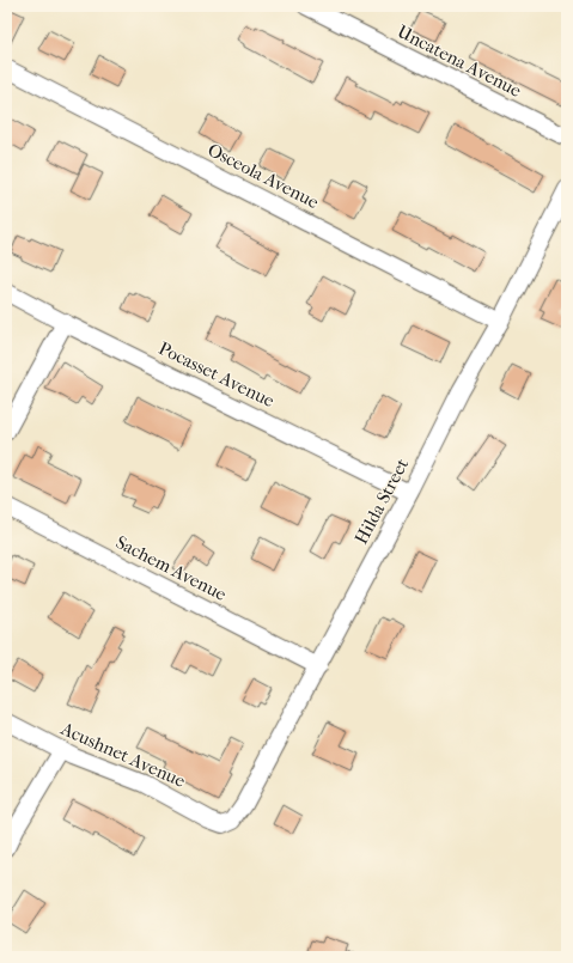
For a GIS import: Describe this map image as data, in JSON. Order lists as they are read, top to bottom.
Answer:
{
  "streets": {
    "street": [
      "Uncatena Avenue",
      "Osceola Avenue",
      "Pocasset Avenue",
      "Hilda Street",
      "Sachem Avenue",
      "Acushnet Avenue"
    ]
  },
  "crossings": [
    ["Osceola Avenue", "Hilda Street"],
    ["Pocasset Avenue", "Hilda Street"],
    ["Hilda Street", "Sachem Avenue"],
    ["Hilda Street", "Acushnet Avenue"]
  ]
}
